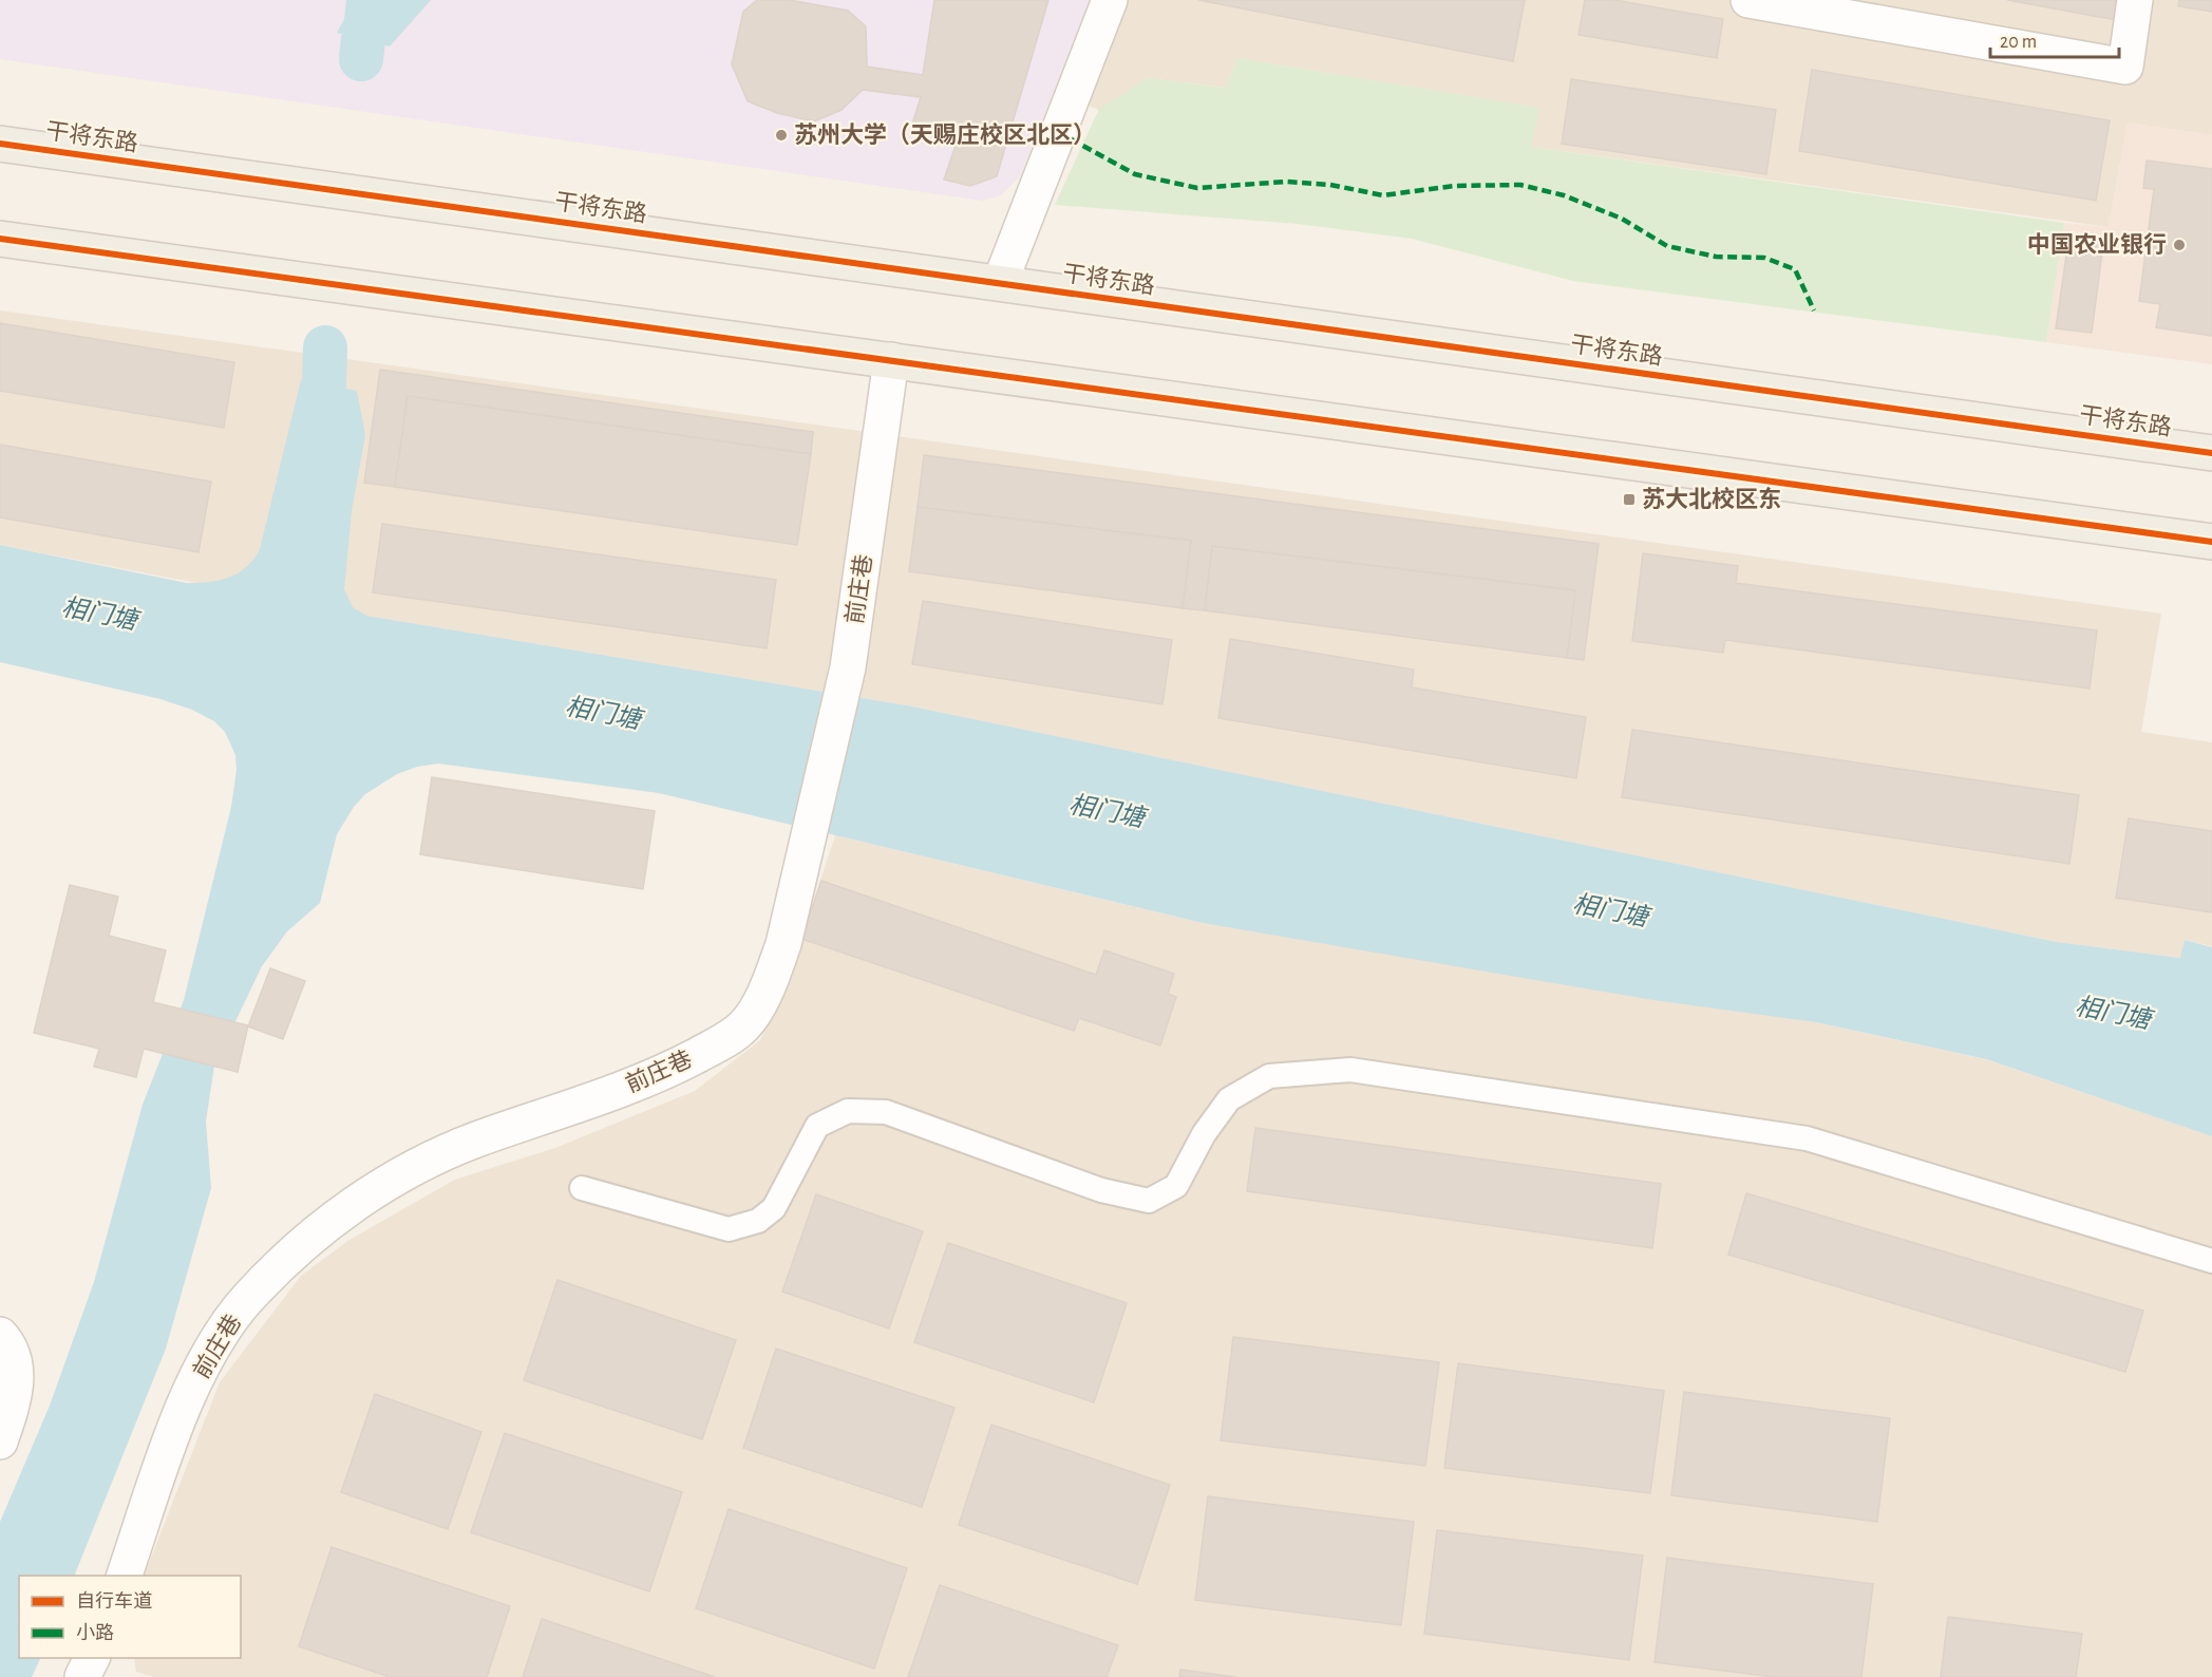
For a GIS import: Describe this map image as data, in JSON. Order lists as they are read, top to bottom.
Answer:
{
  "streets": {
    "main road": ["干将东路"],
    "street": ["前庄巷"]
  },
  "water": ["相门塘"],
  "places": {
    "other": ["苏州大学（天赐庄校区北区）", "中国农业银行"],
    "transit": ["苏大北校区东"]
  },
  "legend": ["自行车道", "小路"],
  "scale_bar": "20 m"
}
